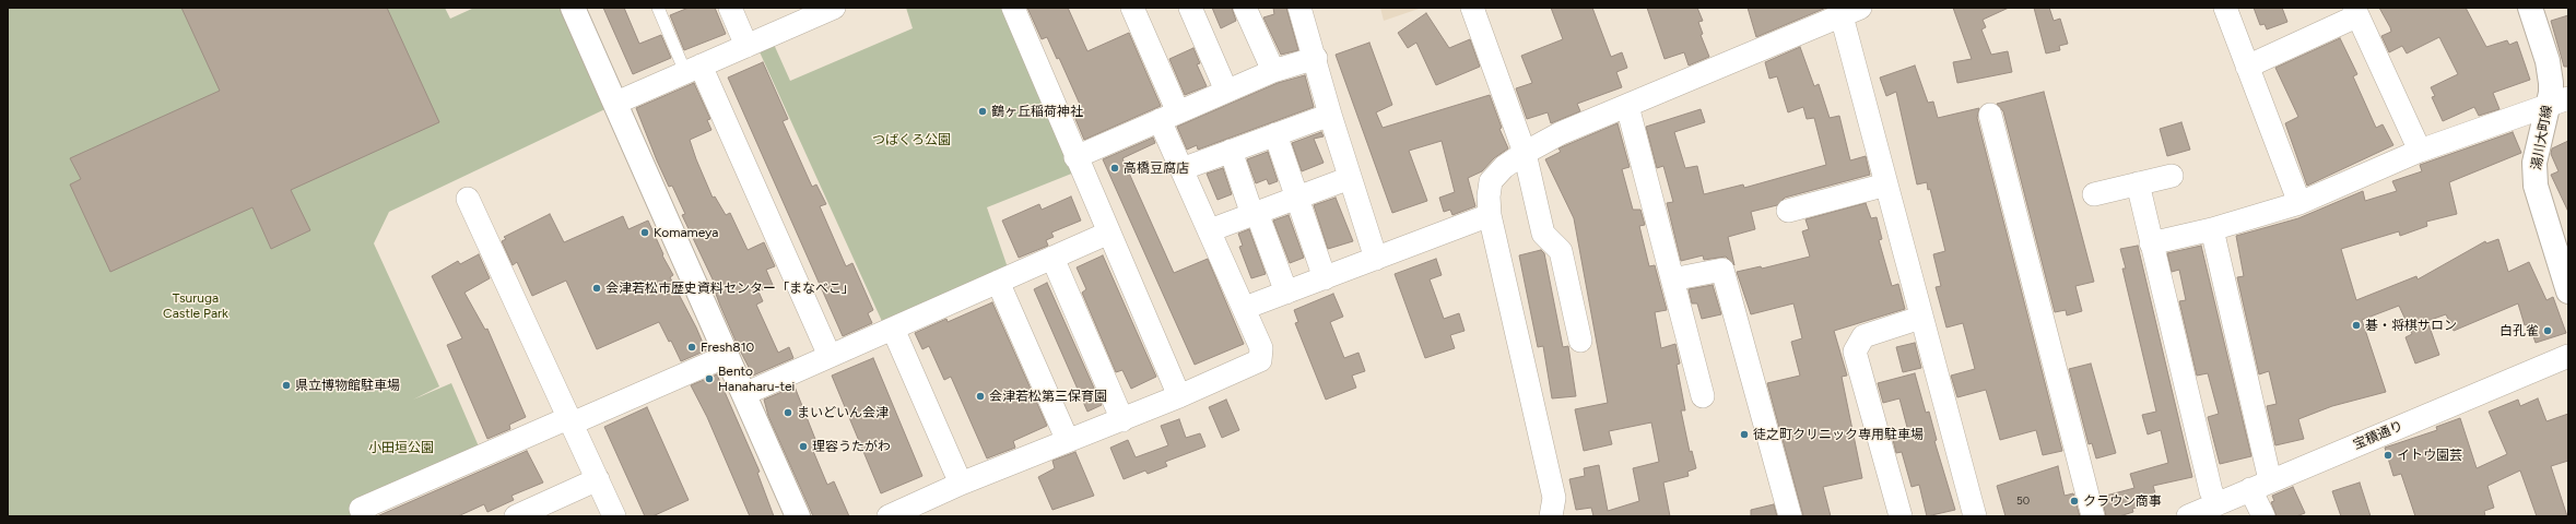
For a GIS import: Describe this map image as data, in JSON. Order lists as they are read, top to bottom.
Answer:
{
  "streets": {
    "street": ["湯川大町線", "宝積通り"]
  },
  "parks": ["つばくろ公園", "Tsuruga Castle Park", "小田垣公園"],
  "places": [
    "鶴ヶ丘稲荷神社",
    "高橋豆腐店",
    "Komameya",
    "会津若松市歴史資料センター「まなべこ」",
    "碁・将棋サロン",
    "白孔雀",
    "Fresh810",
    "Bento Hanaharu-tei",
    "県立博物館駐車場",
    "会津若松第三保育園",
    "まいどいん会津",
    "徒之町クリニック専用駐車場",
    "理容うたがわ",
    "イトウ園芸",
    "クラウン商事"
  ],
  "house_numbers": ["50"]
}
